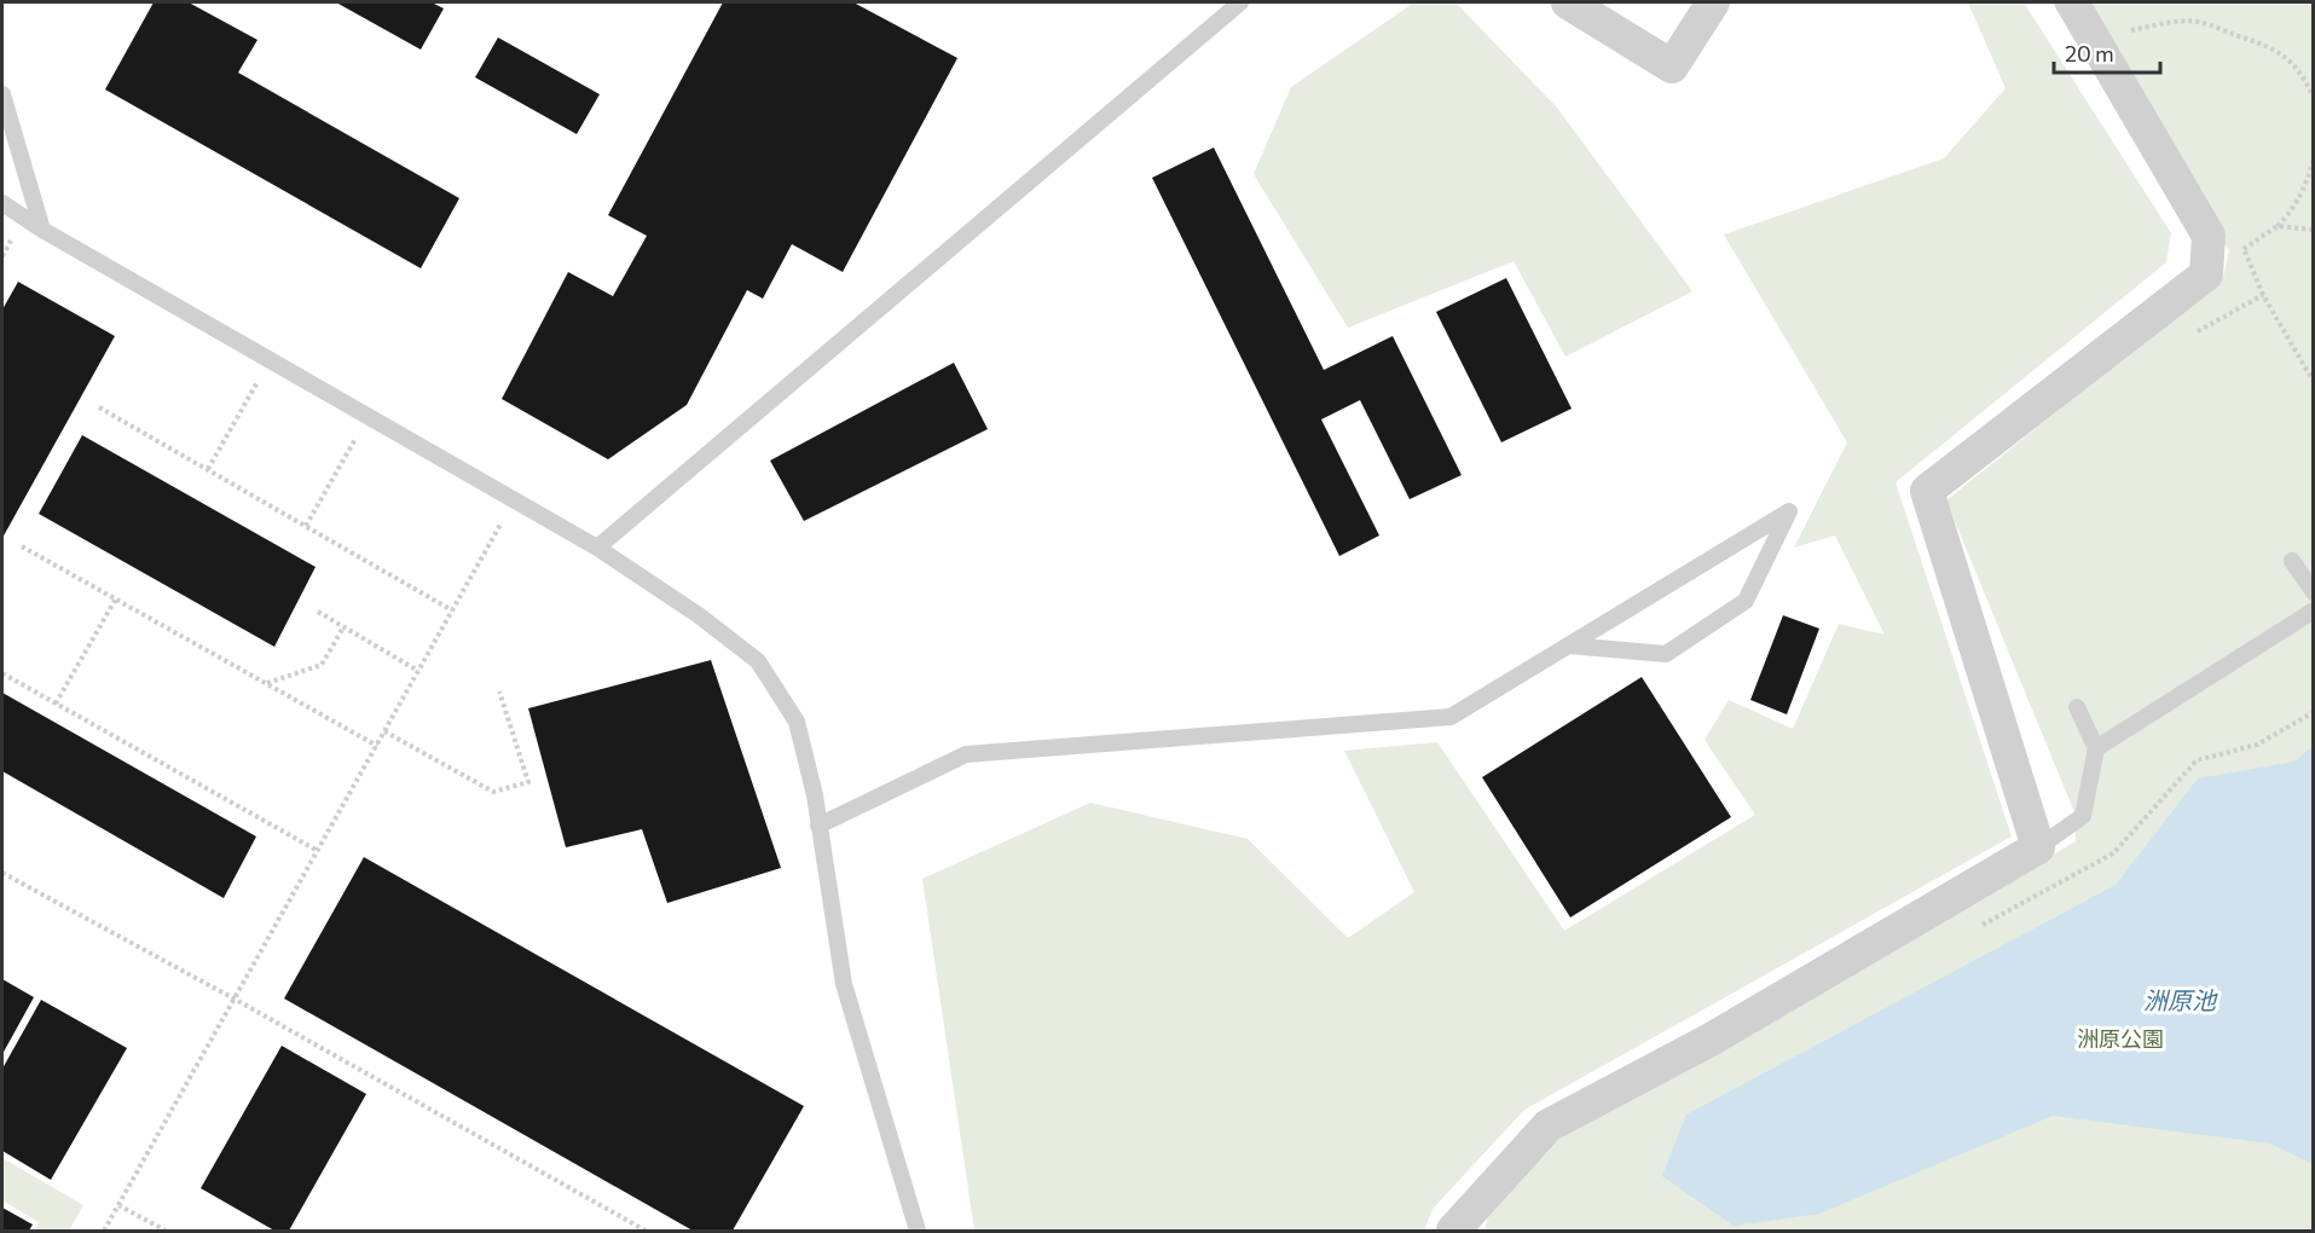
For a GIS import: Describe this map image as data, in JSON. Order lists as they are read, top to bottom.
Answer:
{
  "water": ["洲原池"],
  "parks": ["洲原公園"],
  "scale_bar": "20 m"
}
